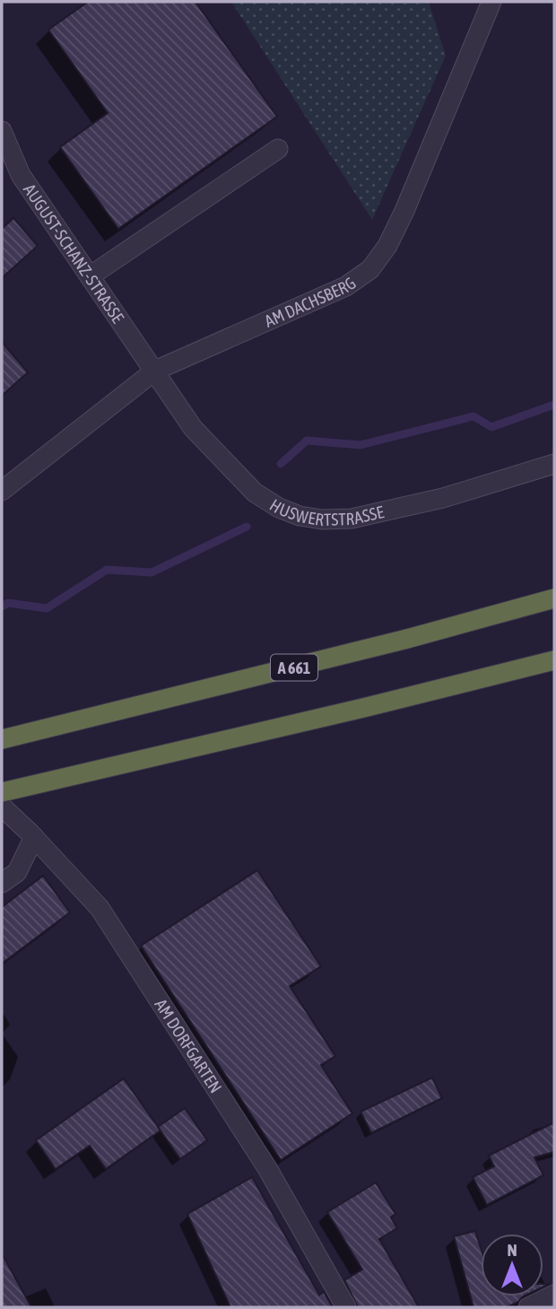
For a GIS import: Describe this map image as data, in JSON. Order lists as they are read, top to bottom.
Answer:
{
  "streets": {
    "highway": ["A 661"],
    "street": [
      "AUGUST-SCHANZ-STRASSE",
      "AM DACHSBERG",
      "HUSWERTSTRASSE",
      "AM DORFGARTEN"
    ]
  },
  "crossings": [
    ["AUGUST-SCHANZ-STRASSE", "AM DACHSBERG"],
    ["AUGUST-SCHANZ-STRASSE", "HUSWERTSTRASSE"],
    ["AM DACHSBERG", "HUSWERTSTRASSE"]
  ],
  "north": "top"
}
